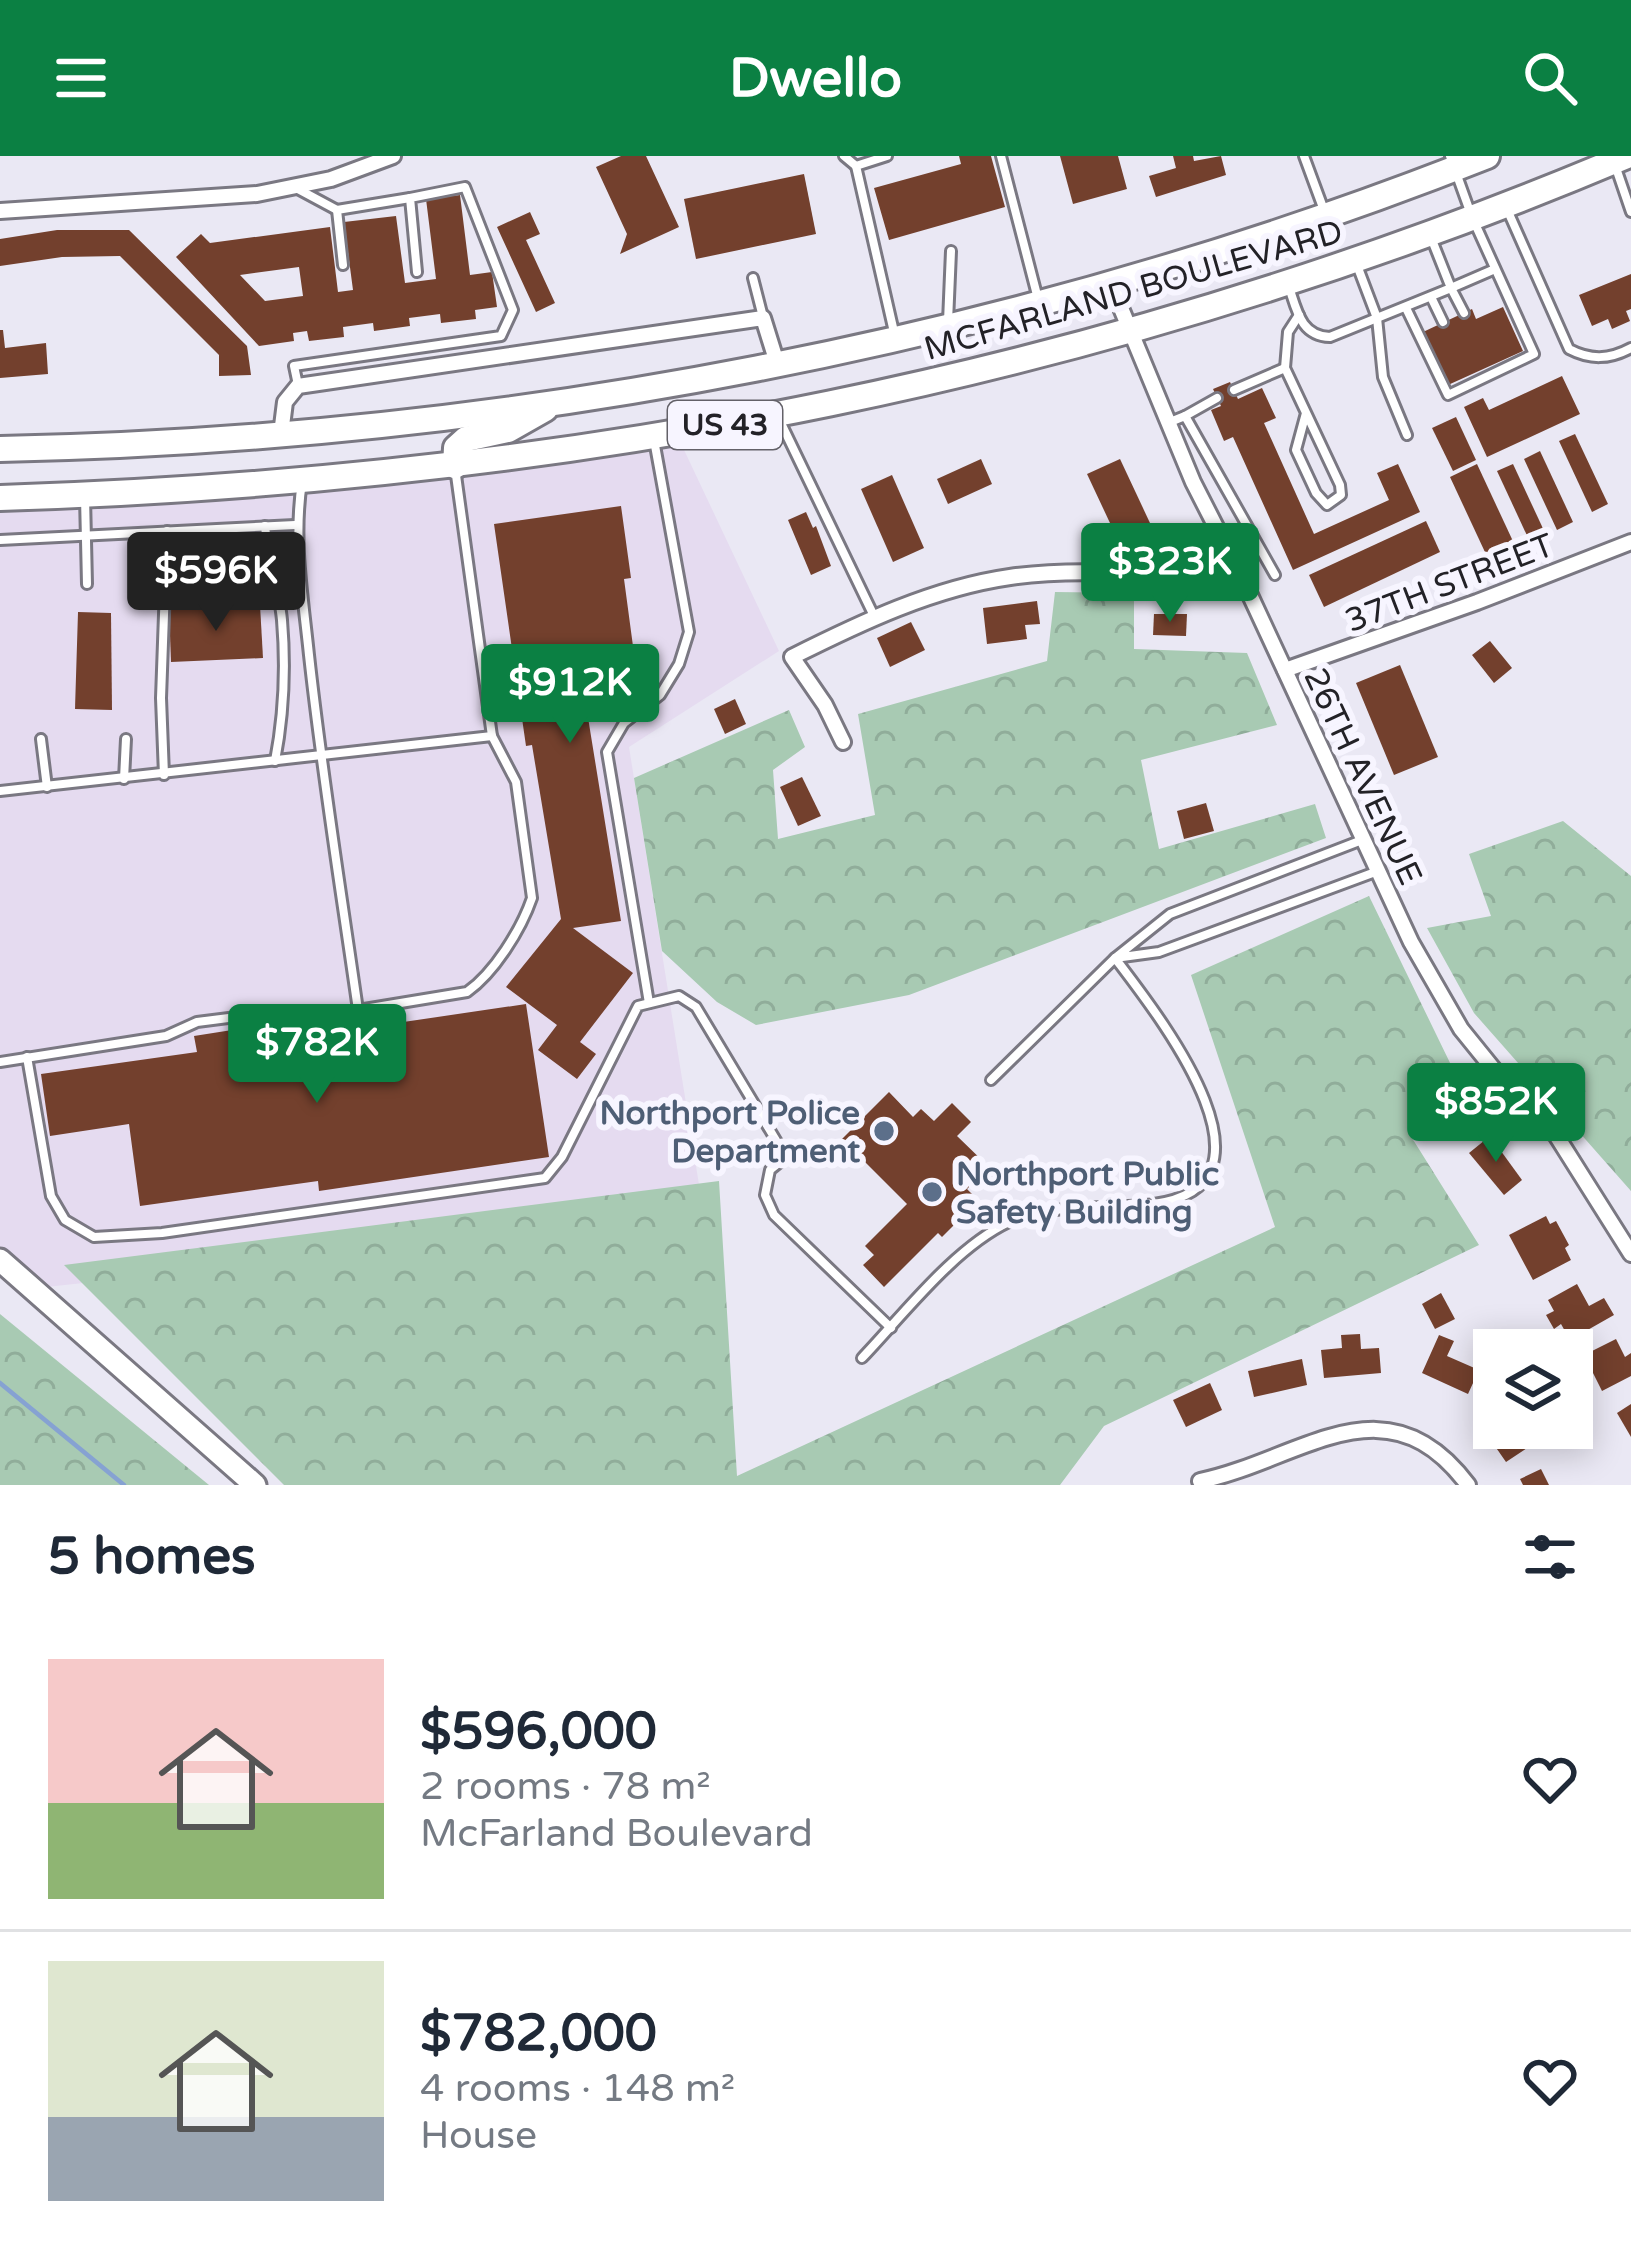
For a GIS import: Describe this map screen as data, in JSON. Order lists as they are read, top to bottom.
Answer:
{
  "streets": {
    "highway": ["MCFARLAND BOULEVARD", "US 43"],
    "street": ["37TH STREET", "26TH AVENUE"]
  },
  "crossings": [
    ["MCFARLAND BOULEVARD", "26TH AVENUE"],
    ["37TH STREET", "26TH AVENUE"]
  ],
  "places": ["Northport Police Department", "Northport Public Safety Building"],
  "page": {
    "header": "Dwello",
    "price": [
      "$323K",
      "$596K",
      "$912K",
      "$782K",
      "$852K"
    ],
    "heading": "5 homes",
    "list": [
      {
        "name": "$596,000",
        "note": "2 rooms · 78 m² · McFarland Boulevard"
      },
      {
        "name": "$782,000",
        "note": "4 rooms · 148 m² · House"
      }
    ]
  }
}
